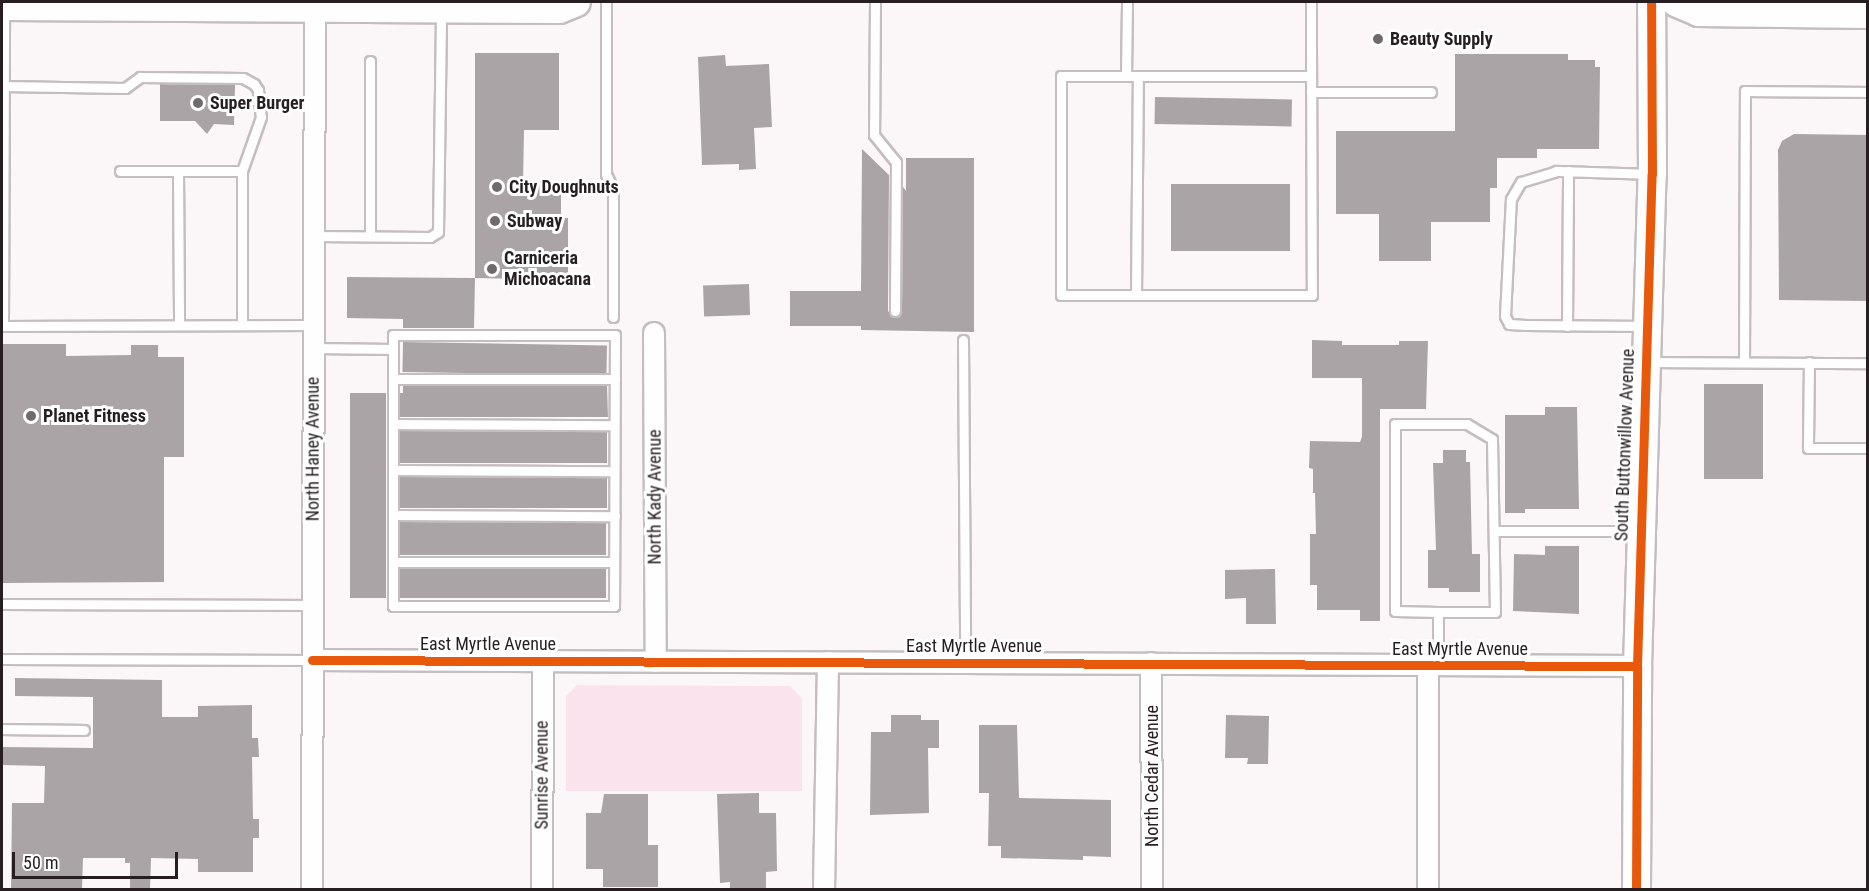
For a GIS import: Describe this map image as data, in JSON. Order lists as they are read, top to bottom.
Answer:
{
  "streets": {
    "street": [
      "South Buttonwillow Avenue",
      "North Haney Avenue",
      "North Kady Avenue",
      "East Myrtle Avenue",
      "Sunrise Avenue",
      "North Cedar Avenue"
    ]
  },
  "crossings": [
    ["South Buttonwillow Avenue", "East Myrtle Avenue"],
    ["North Haney Avenue", "East Myrtle Avenue"],
    ["North Kady Avenue", "East Myrtle Avenue"],
    ["East Myrtle Avenue", "Sunrise Avenue"],
    ["East Myrtle Avenue", "North Cedar Avenue"]
  ],
  "places": [
    "Beauty Supply",
    "Super Burger",
    "City Doughnuts",
    "Subway",
    "Carniceria Michoacana",
    "Planet Fitness"
  ],
  "scale_bar": "50 m"
}
